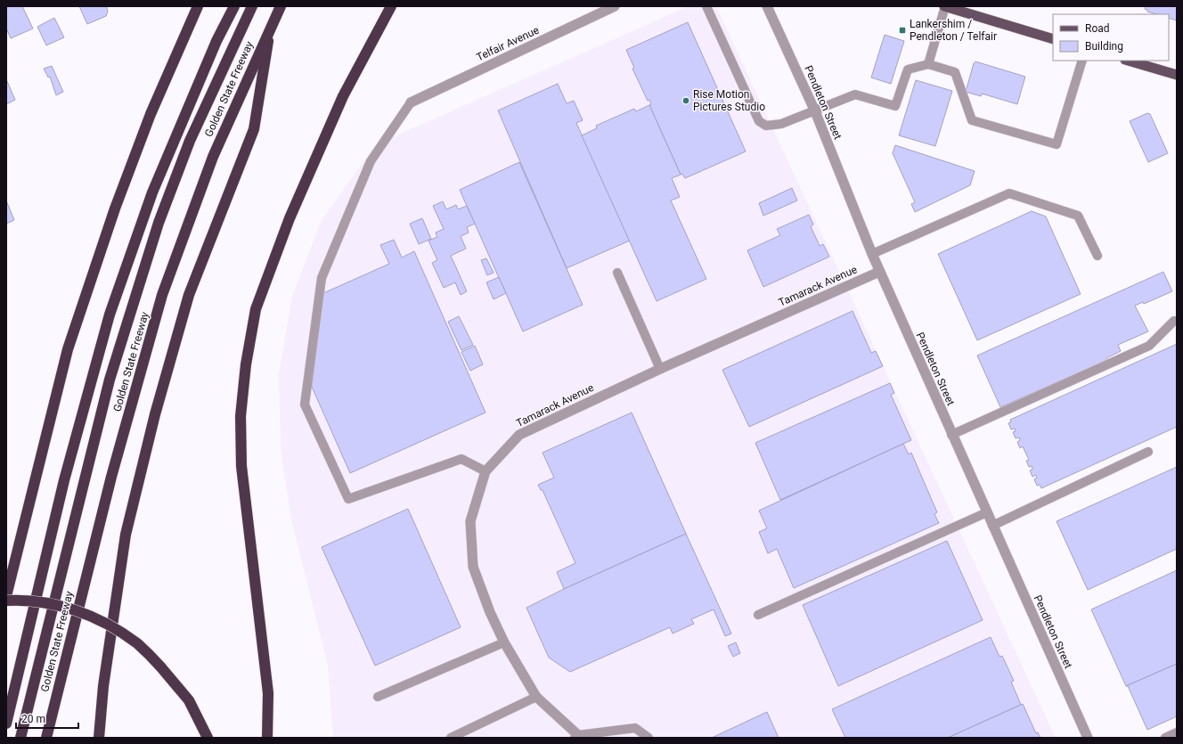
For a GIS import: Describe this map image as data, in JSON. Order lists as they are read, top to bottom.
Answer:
{
  "streets": {
    "highway": ["Golden State Freeway"],
    "street": ["Telfair Avenue", "Pendleton Street", "Tamarack Avenue"]
  },
  "crossings": [
    ["Pendleton Street", "Tamarack Avenue"]
  ],
  "places": {
    "transit": ["Lankershim / Pendleton / Telfair"],
    "other": ["Rise Motion Pictures Studio"]
  },
  "legend": ["Road", "Building"],
  "scale_bar": "20 m"
}
